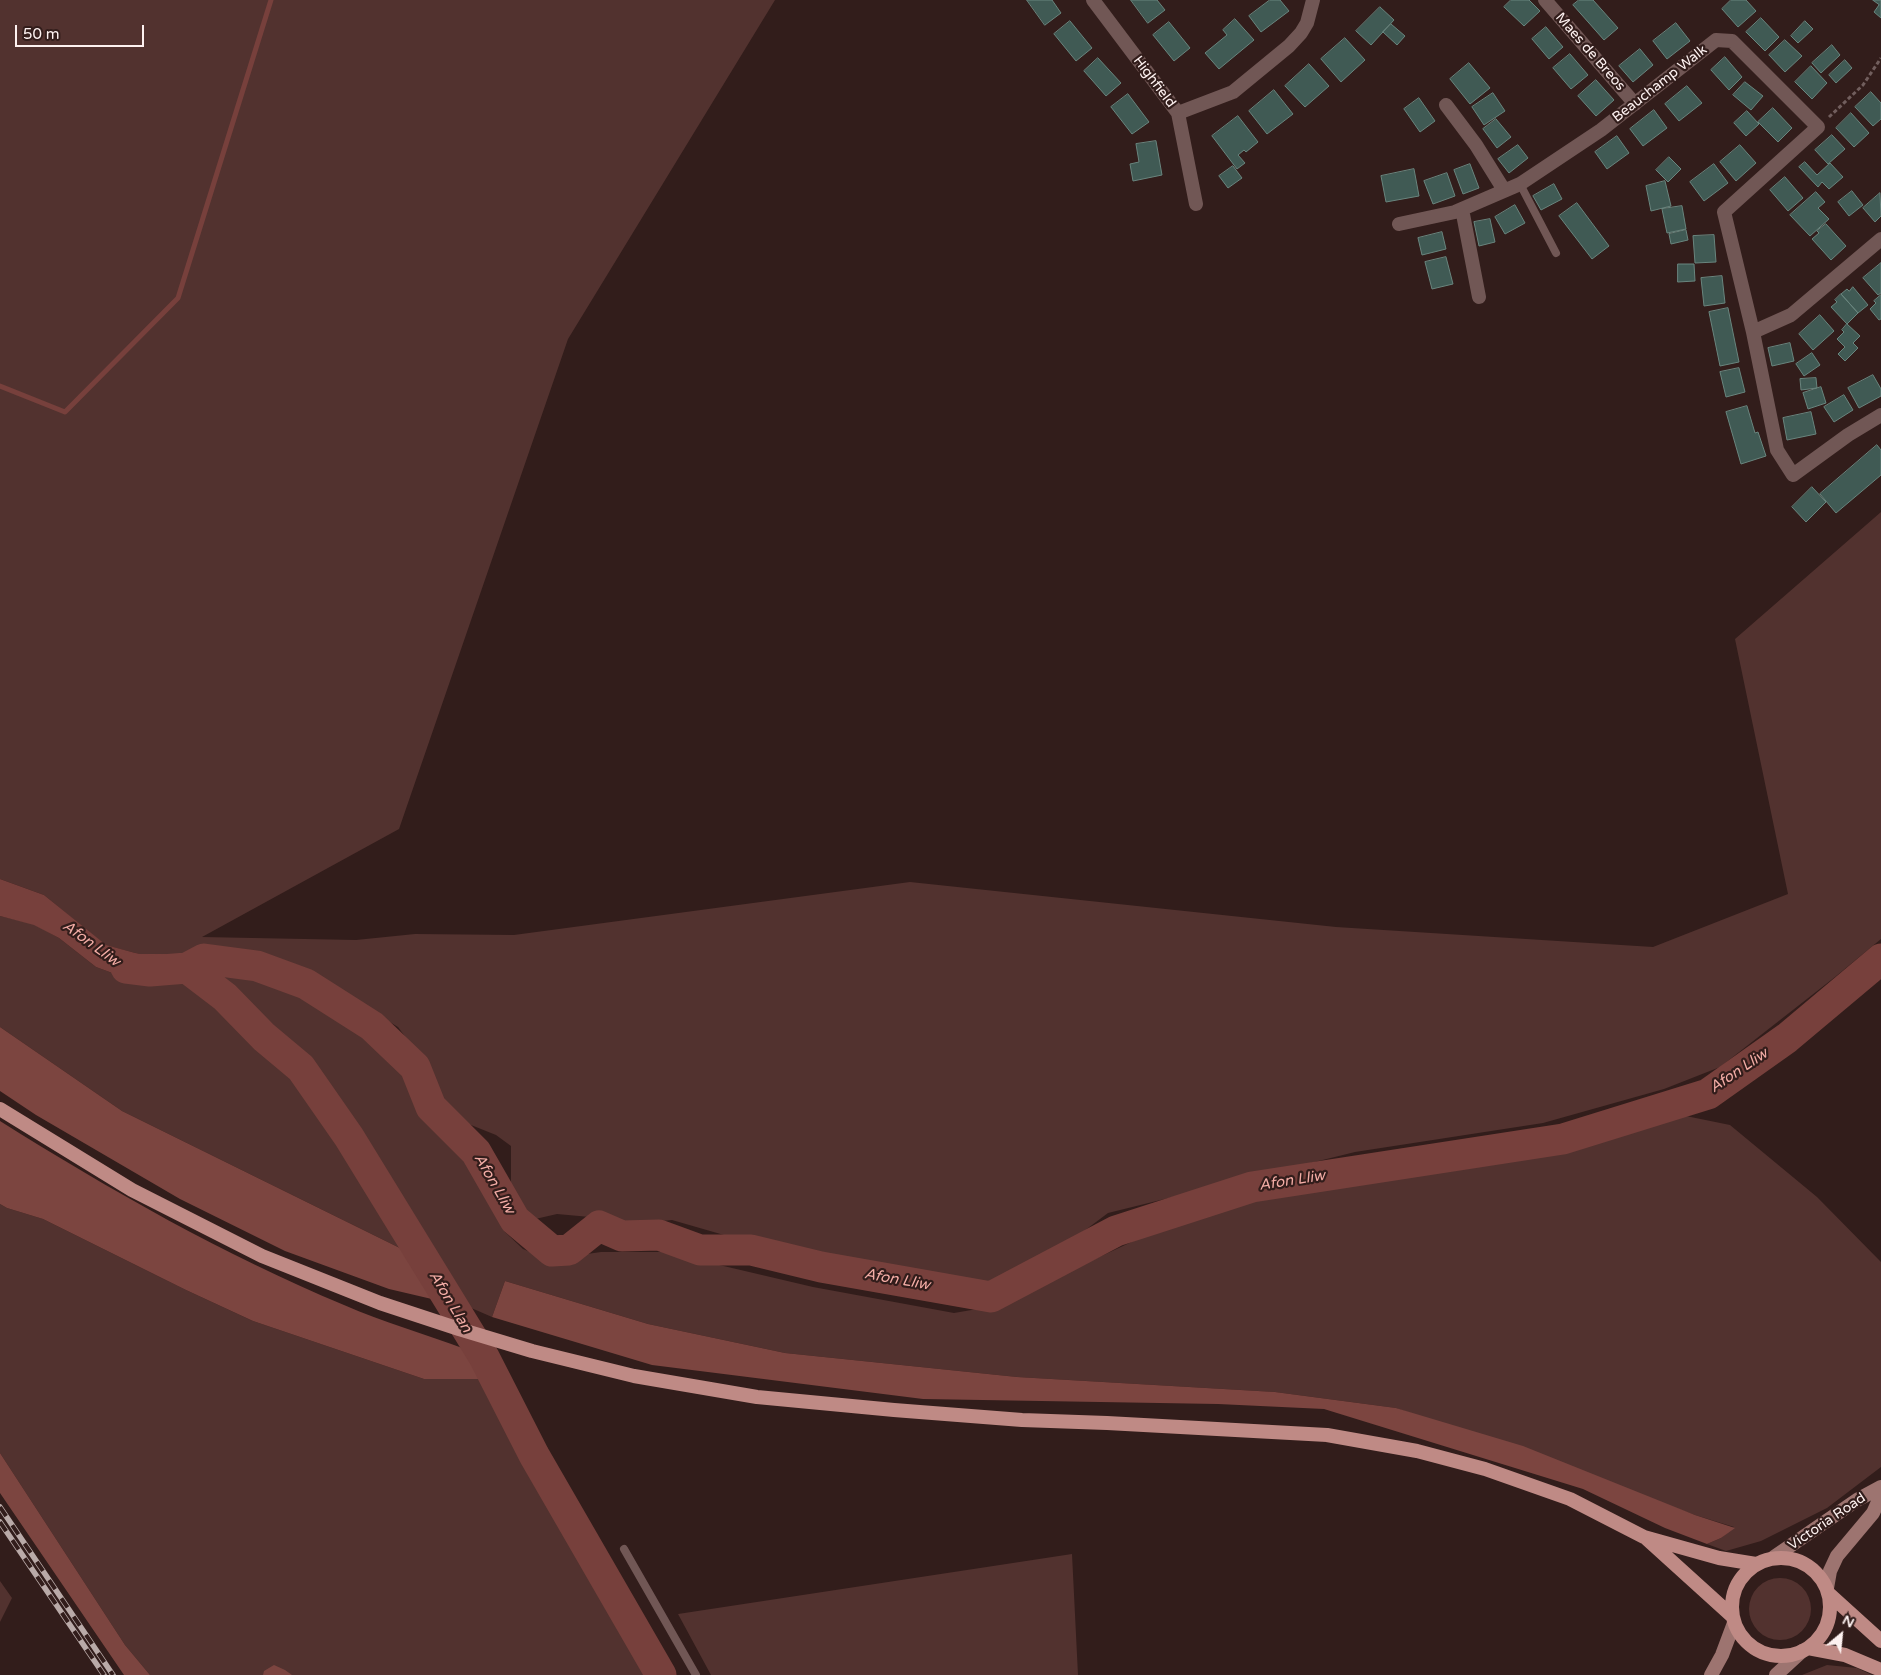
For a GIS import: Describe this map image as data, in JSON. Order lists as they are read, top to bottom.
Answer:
{
  "streets": {
    "main road": ["Victoria Road"],
    "street": ["Maes de Breos", "Highfield", "Beauchamp Walk"]
  },
  "crossings": [
    ["Maes de Breos", "Beauchamp Walk"]
  ],
  "water": ["Afon Lliw", "Afon Llan"],
  "scale_bar": "50 m",
  "north": "top right"
}
